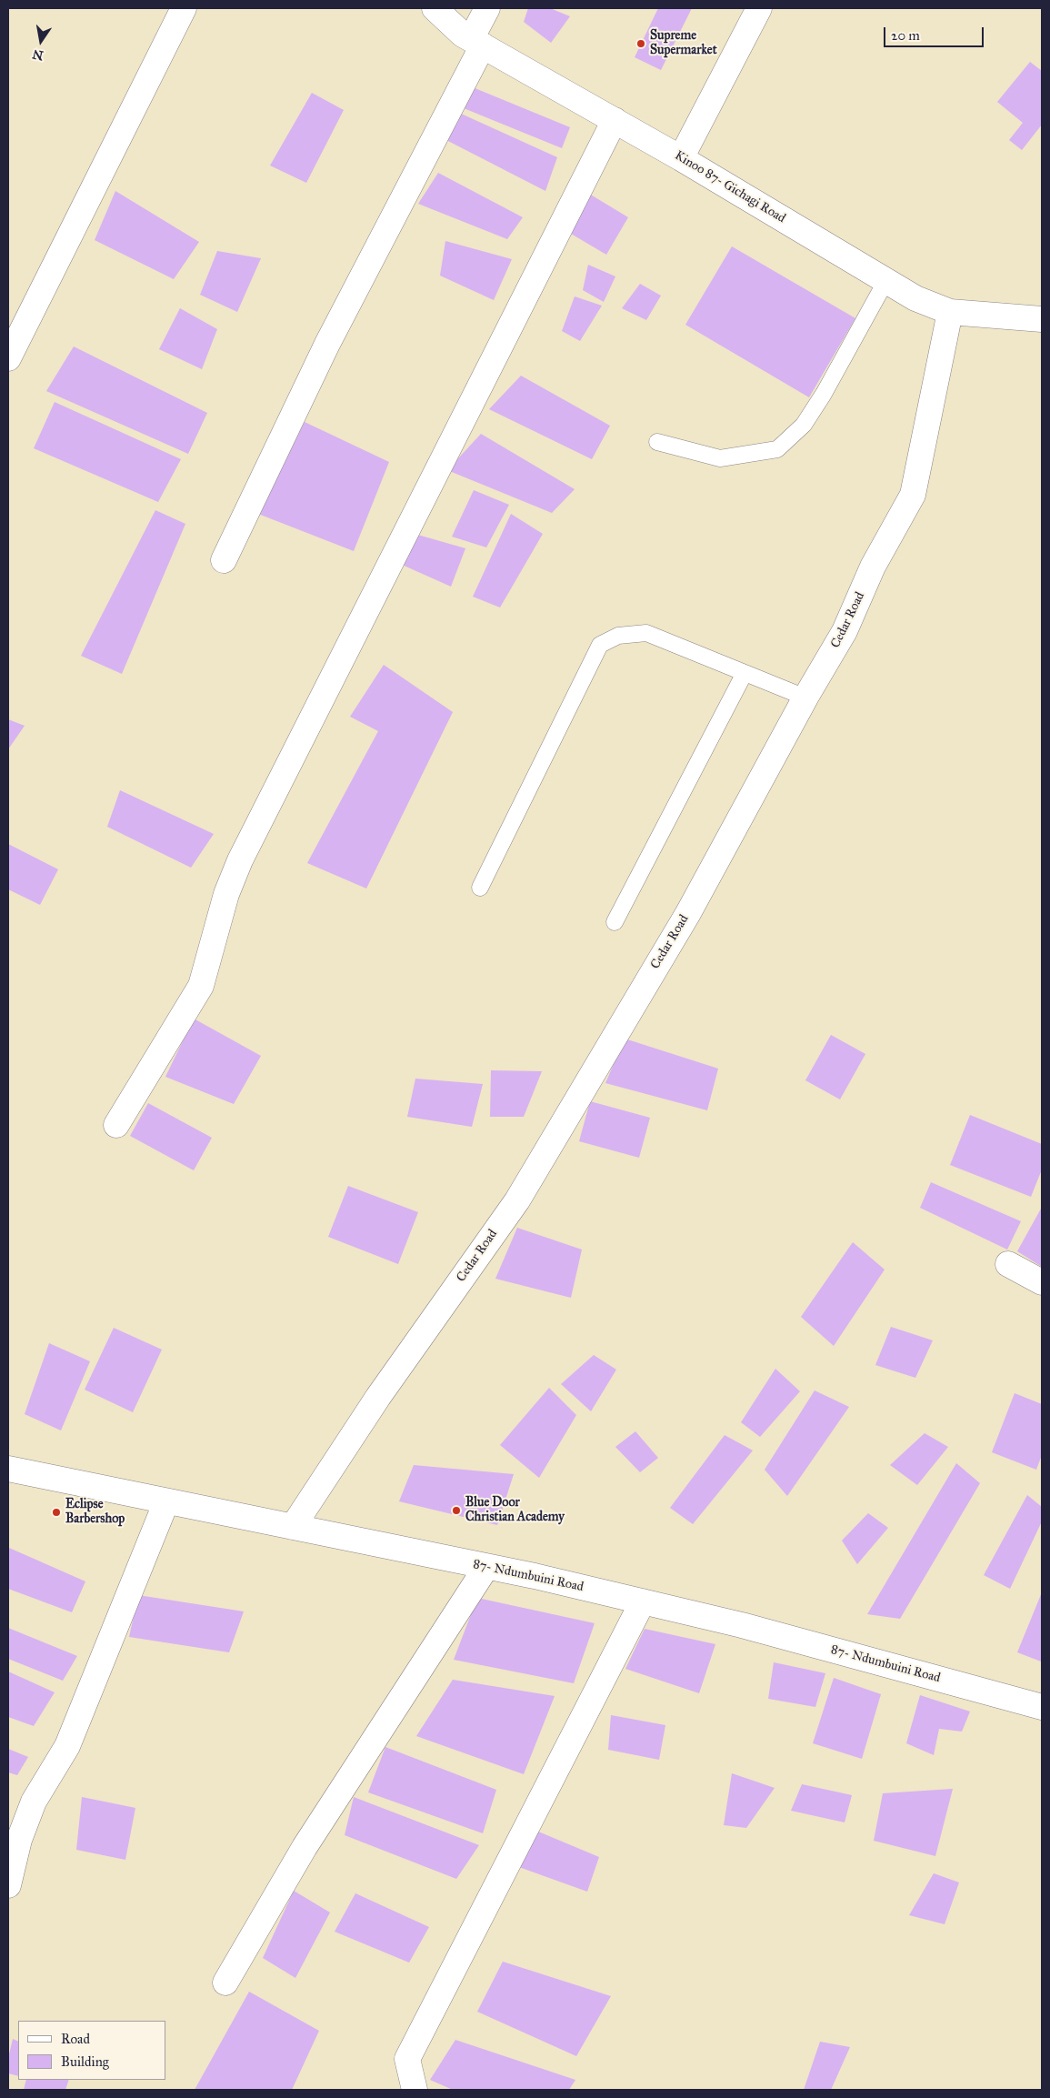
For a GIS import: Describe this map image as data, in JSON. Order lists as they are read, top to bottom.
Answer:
{
  "streets": {
    "street": ["Kinoo 87- Gichagi Road", "Cedar Road", "87- Ndumbuini Road"]
  },
  "crossings": [
    ["Kinoo 87- Gichagi Road", "Cedar Road"],
    ["Cedar Road", "87- Ndumbuini Road"]
  ],
  "places": ["Supreme Supermarket", "Blue Door Christian Academy", "Eclipse Barbershop"],
  "legend": ["Road", "Building"],
  "scale_bar": "20 m",
  "north": "bottom"
}
